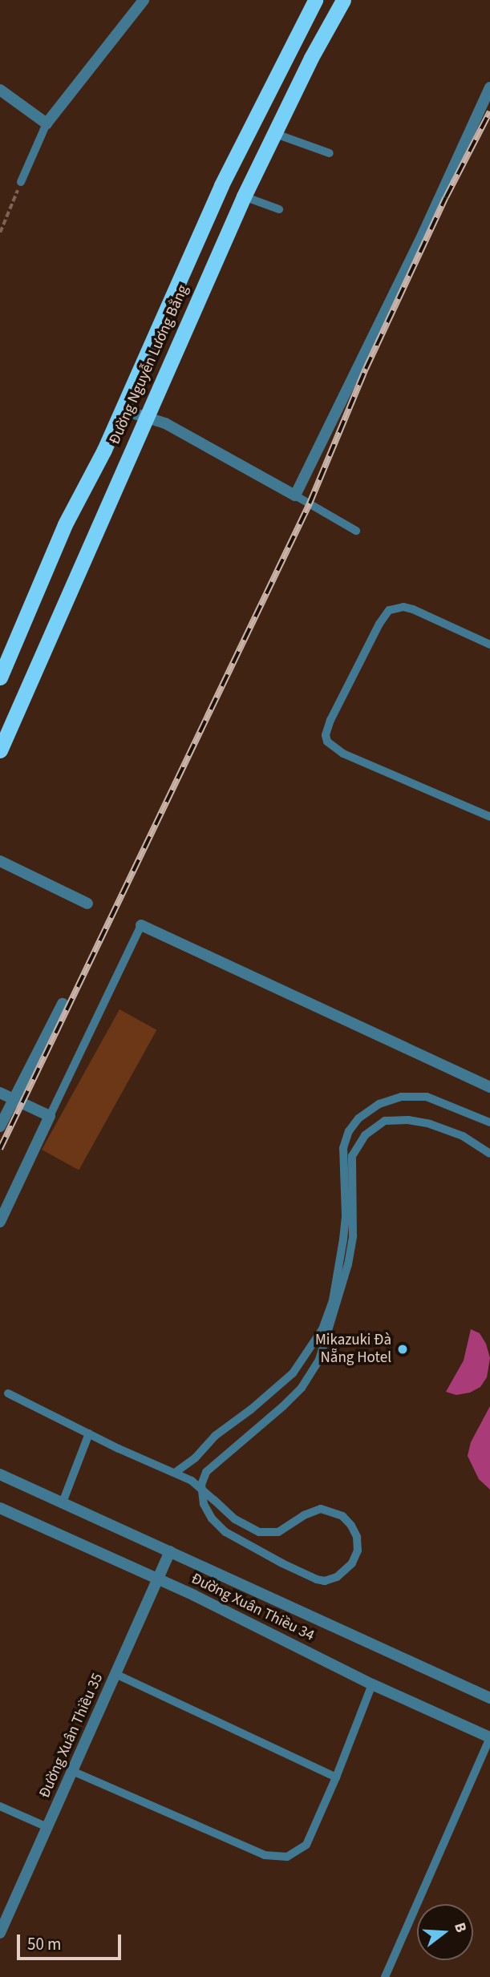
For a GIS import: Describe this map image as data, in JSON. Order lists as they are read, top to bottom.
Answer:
{
  "streets": {
    "highway": ["Đường Nguyễn Lương Bằng"],
    "street": ["Đường Xuân Thiều 34", "Đường Xuân Thiều 35"]
  },
  "crossings": [
    ["Đường Xuân Thiều 34", "Đường Xuân Thiều 35"]
  ],
  "places": ["Mikazuki Đà Nẵng Hotel"],
  "scale_bar": "50 m",
  "north": "right"
}
